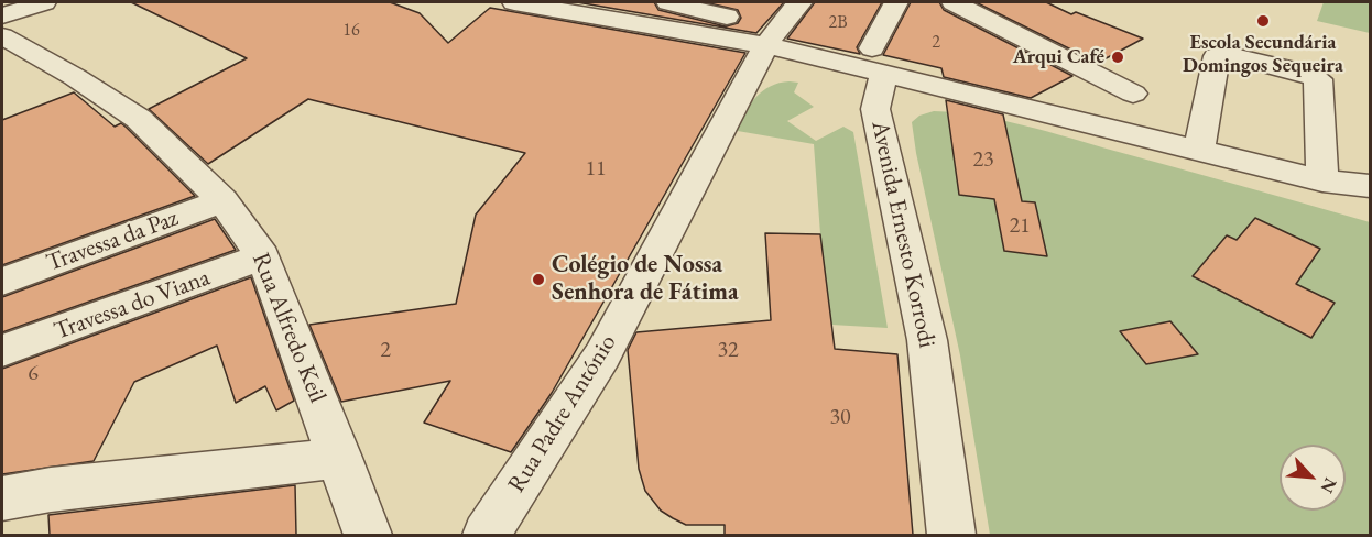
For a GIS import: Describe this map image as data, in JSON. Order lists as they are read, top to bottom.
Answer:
{
  "streets": {
    "street": [
      "Avenida Ernesto Korrodi",
      "Travessa da Paz",
      "Travessa do Viana",
      "Rua Alfredo Keil",
      "Rua Padre António"
    ]
  },
  "crossings": [
    ["Travessa da Paz", "Rua Alfredo Keil"],
    ["Travessa do Viana", "Rua Alfredo Keil"]
  ],
  "places": ["Escola Secundária Domingos Sequeira", "Arqui Café", "Colégio de Nossa Senhora de Fátima"],
  "house_numbers": [
    "2B",
    "16",
    "2",
    "23",
    "11",
    "21",
    "2",
    "32",
    "6",
    "30"
  ],
  "north": "bottom right"
}
